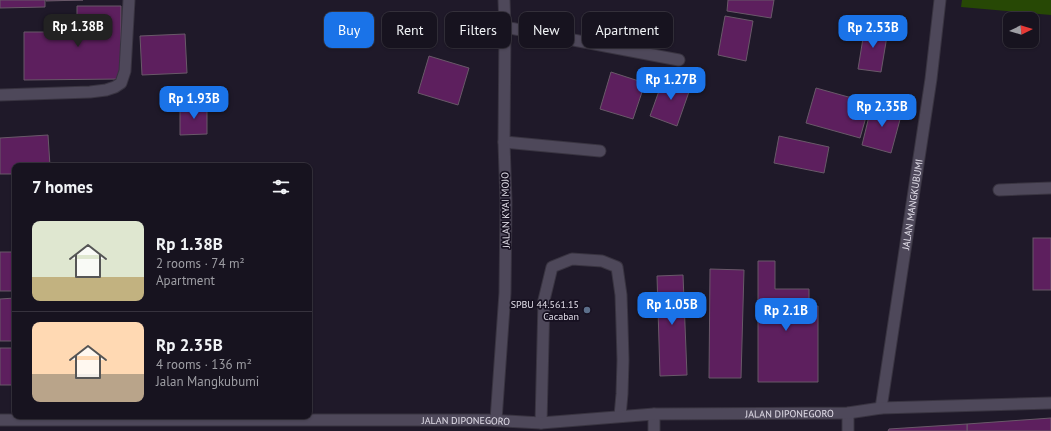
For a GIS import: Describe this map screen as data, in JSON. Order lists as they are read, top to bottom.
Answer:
{
  "streets": {
    "street": ["JALAN MANGKUBUMI", "JALAN KYAI MOJO", "JALAN DIPONEGORO"]
  },
  "crossings": [
    ["JALAN MANGKUBUMI", "JALAN DIPONEGORO"],
    ["JALAN KYAI MOJO", "JALAN DIPONEGORO"]
  ],
  "places": ["SPBU 44.561.15 Cacaban"],
  "north": "right",
  "page": {
    "chip": [
      "Buy",
      "Rent",
      "Filters",
      "New",
      "Apartment"
    ],
    "price": [
      "Rp 1.38B",
      "Rp 2.53B",
      "Rp 1.27B",
      "Rp 1.93B",
      "Rp 2.35B",
      "Rp 1.05B",
      "Rp 2.1B"
    ],
    "heading": "7 homes",
    "list": [
      {
        "name": "Rp 1.38B",
        "note": "2 rooms · 74 m² · Apartment"
      },
      {
        "name": "Rp 2.35B",
        "note": "4 rooms · 136 m² · Jalan Mangkubumi"
      }
    ]
  }
}
